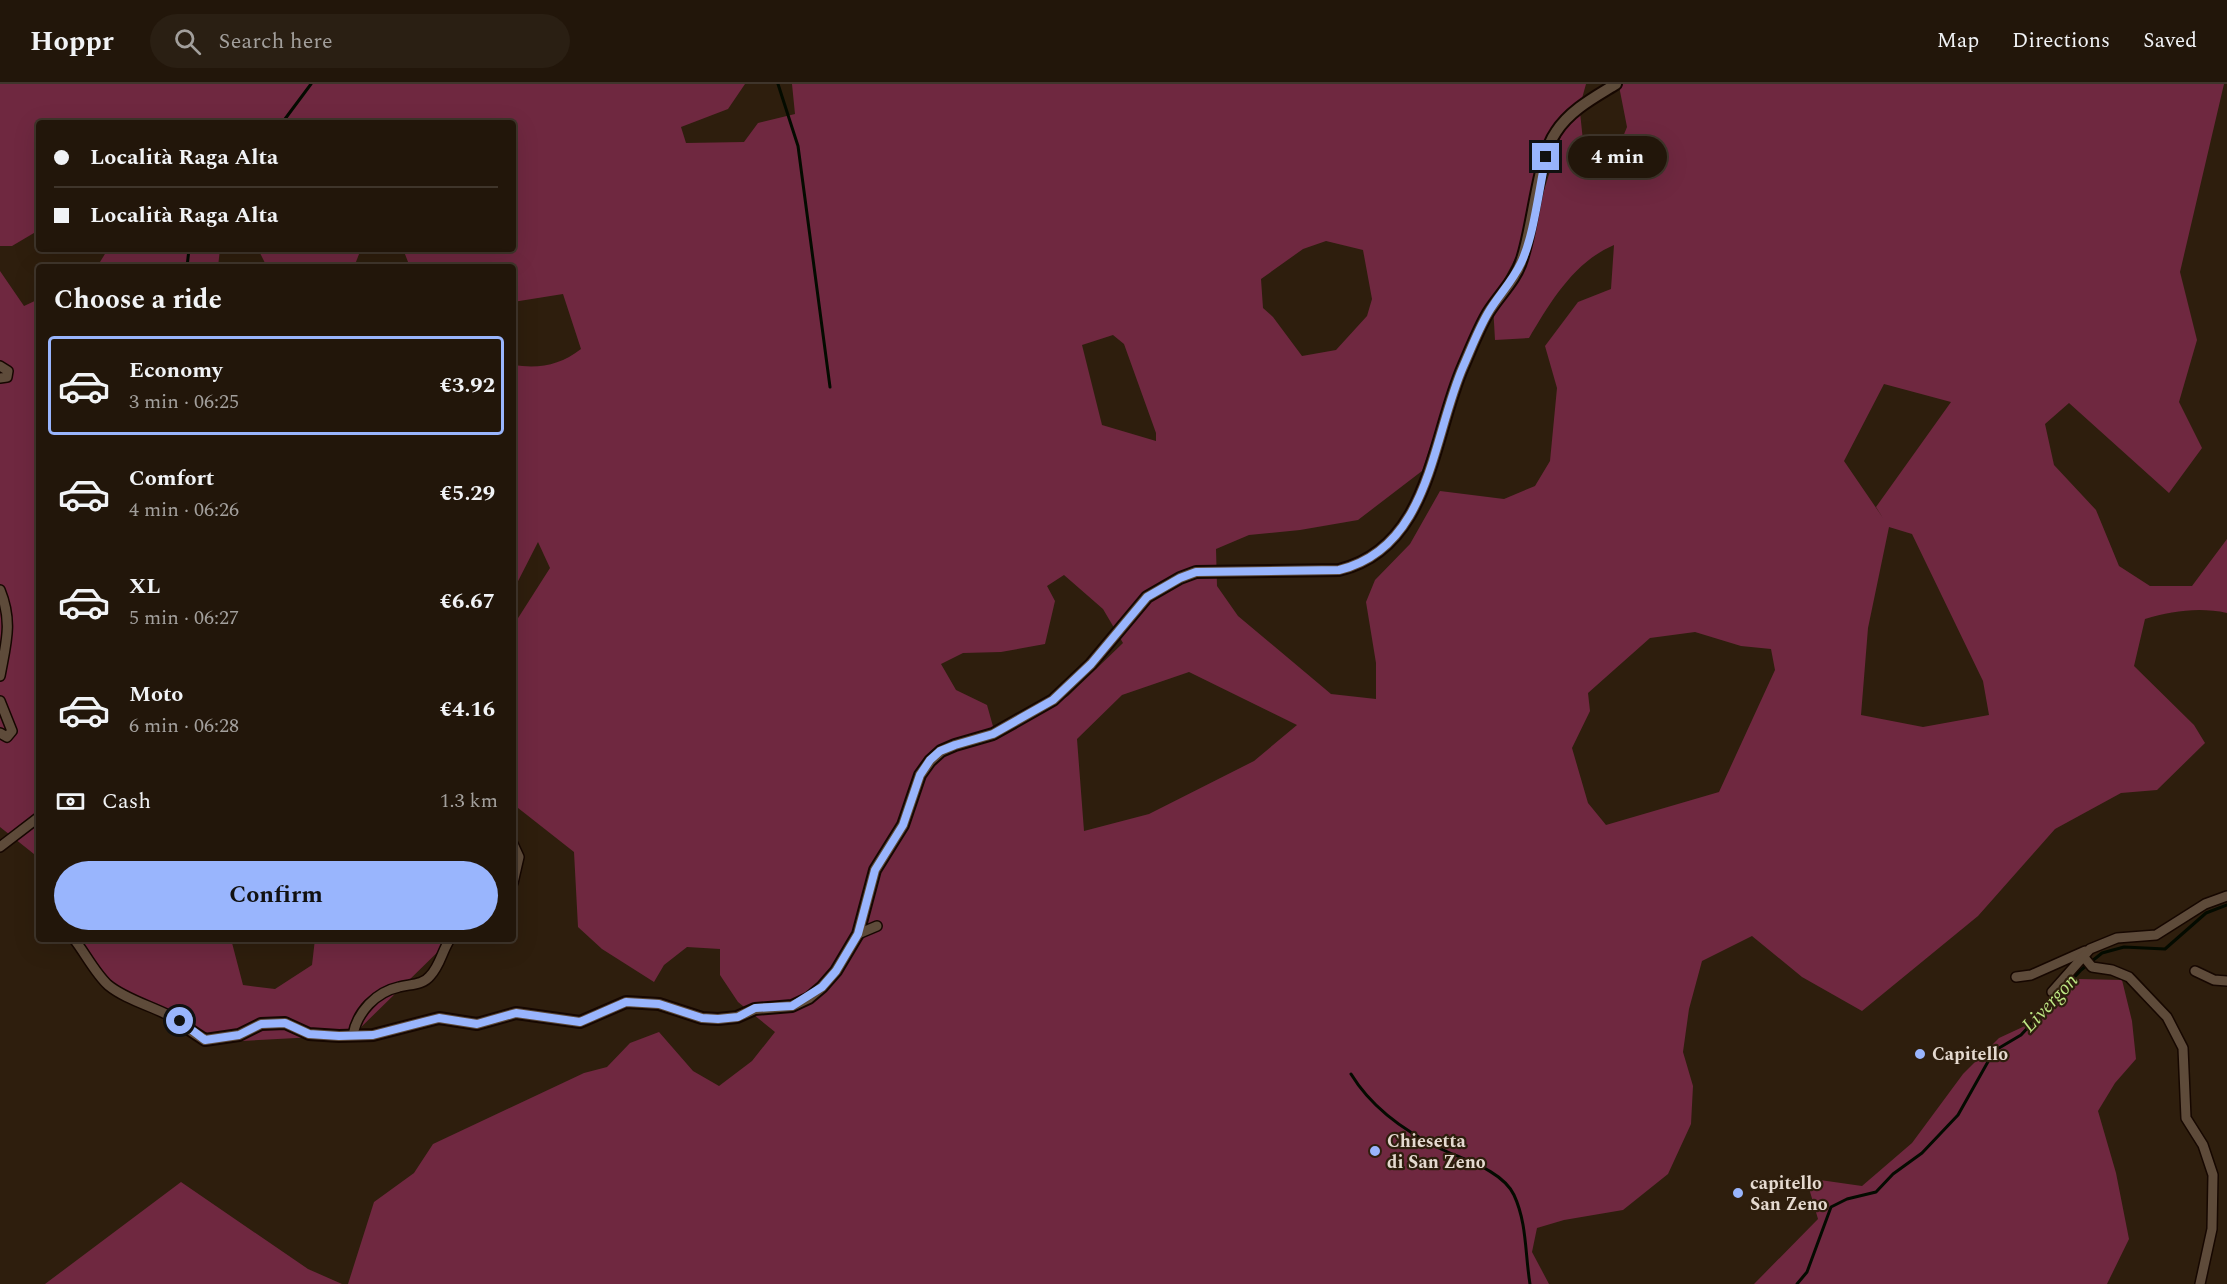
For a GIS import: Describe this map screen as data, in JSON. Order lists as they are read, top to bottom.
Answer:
{
  "water": ["Livergon"],
  "places": ["Capitello", "Chiesetta di San Zeno", "capitello San Zeno"],
  "page": {
    "header": "Hoppr",
    "search": "Search here",
    "nav": ["Map", "Directions", "Saved"],
    "banner": ["Località Raga Alta", "Località Raga Alta"],
    "bubble": "4 min",
    "heading": "Choose a ride",
    "list": [
      {
        "name": "Economy",
        "note": "3 min · 06:25",
        "value": "€3.92"
      },
      {
        "name": "Comfort",
        "note": "4 min · 06:26",
        "value": "€5.29"
      },
      {
        "name": "XL",
        "note": "5 min · 06:27",
        "value": "€6.67"
      },
      {
        "name": "Moto",
        "note": "6 min · 06:28",
        "value": "€4.16"
      }
    ],
    "pay": ["Cash", "1.3 km"],
    "buttons": "Confirm"
  }
}
